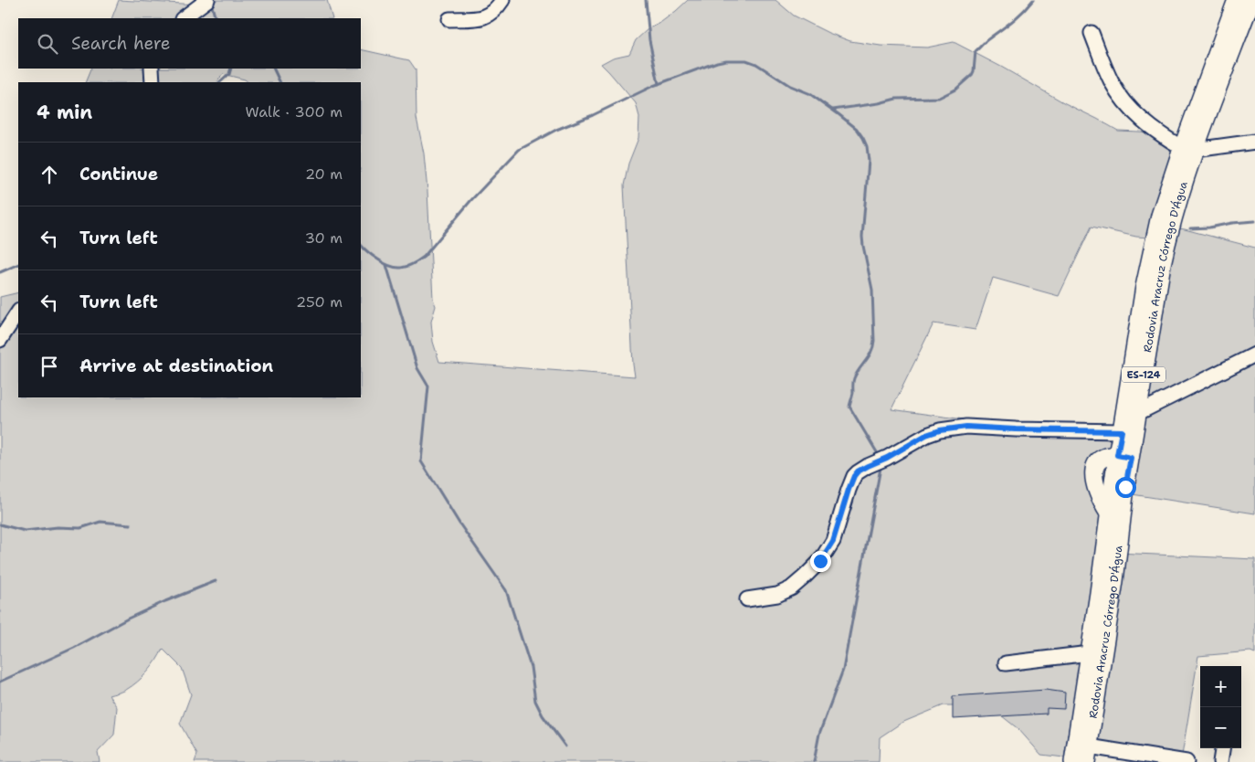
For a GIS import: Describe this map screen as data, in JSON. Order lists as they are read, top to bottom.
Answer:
{
  "streets": {
    "main road": ["Rodovia Aracruz Córrego D'Água", "ES-124"]
  },
  "page": {
    "search": "Search here",
    "heading": ["4 min", "Walk · 300 m"],
    "list": [
      ["Continue", "20 m"],
      ["Turn left", "30 m"],
      ["Turn left", "250 m"],
      "Arrive at destination"
    ],
    "map_buttons": ["+", "−"]
  }
}
